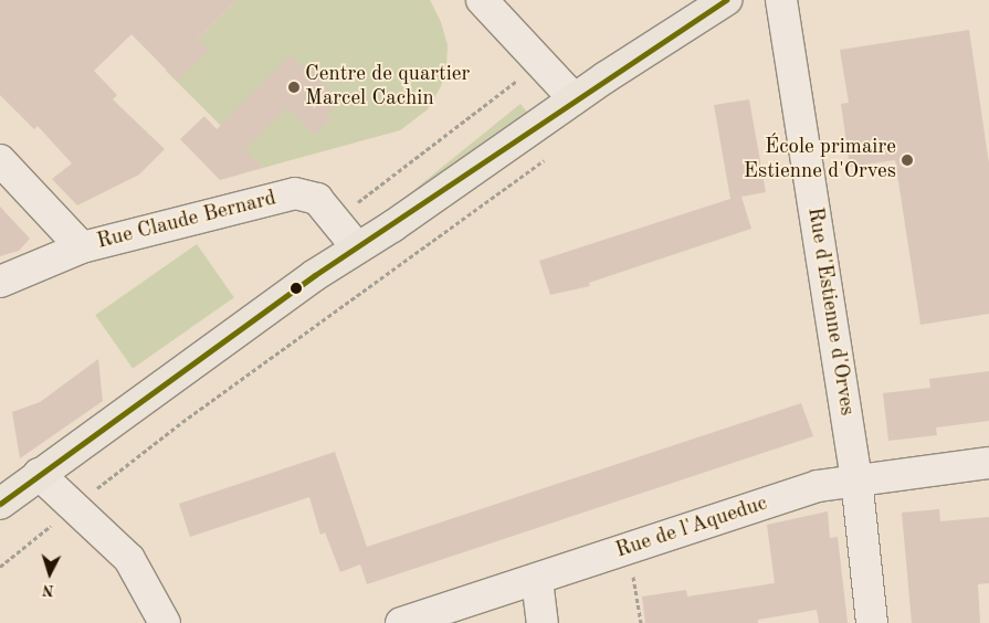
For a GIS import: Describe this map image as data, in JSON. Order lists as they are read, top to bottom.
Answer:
{
  "streets": {
    "street": ["Rue Claude Bernard", "Rue d'Estienne d'Orves", "Rue de l'Aqueduc"]
  },
  "crossings": [
    ["Rue d'Estienne d'Orves", "Rue de l'Aqueduc"]
  ],
  "places": ["Centre de quartier Marcel Cachin", "École primaire Estienne d'Orves"],
  "north": "bottom"
}
